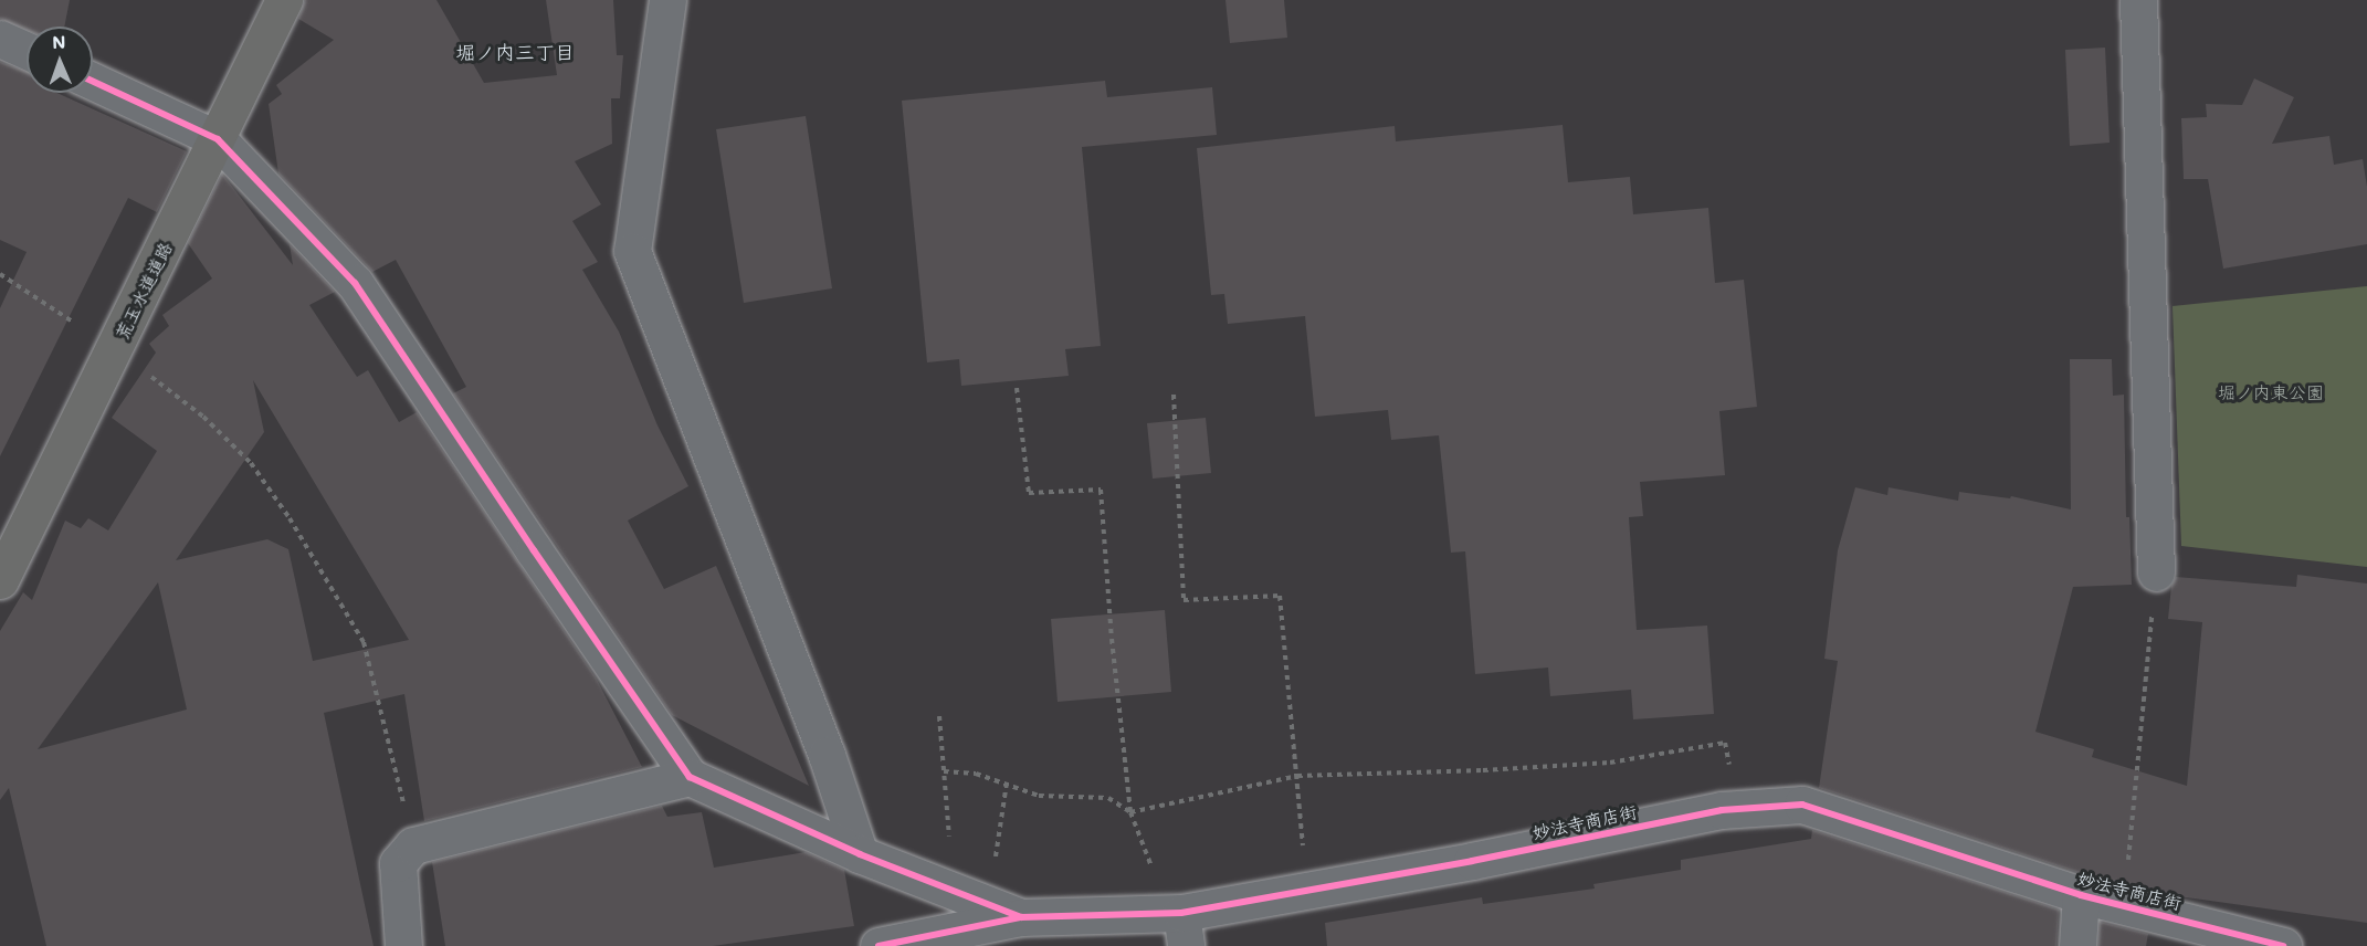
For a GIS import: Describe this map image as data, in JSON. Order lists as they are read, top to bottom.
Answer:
{
  "streets": {
    "main road": ["荒玉水道道路"],
    "street": ["妙法寺商店街"]
  },
  "districts": ["堀ノ内三丁目"],
  "parks": ["堀ノ内東公園"],
  "north": "top"
}
